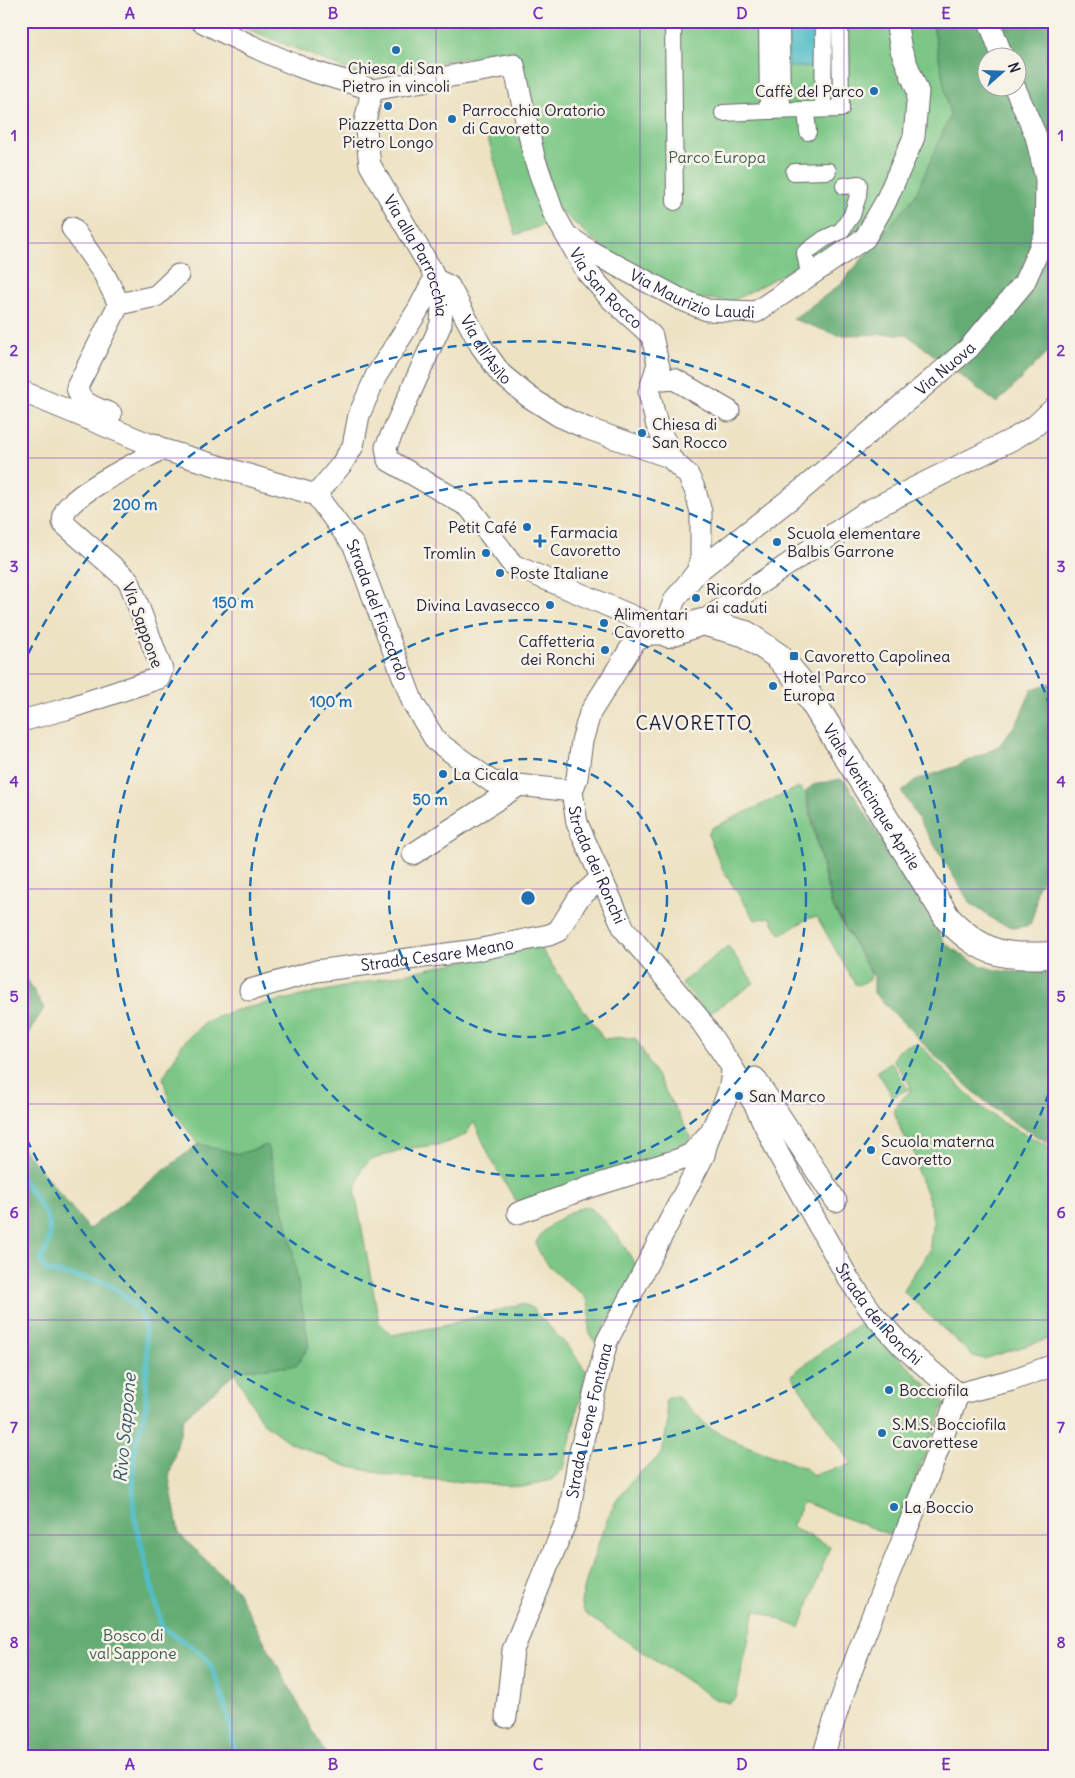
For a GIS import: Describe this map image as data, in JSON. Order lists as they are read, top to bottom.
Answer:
{
  "streets": {
    "street": [
      "Via alla Parrocchia",
      "Via San Rocco",
      "Via Maurizio Laudi",
      "Via all'Asilo",
      "Via Nuova",
      "Strada del Fioccardo",
      "Via Sappone",
      "Viale Venticinque Aprile",
      "Strada dei Ronchi",
      "Strada Cesare Meano",
      "Strada Leone Fontana"
    ]
  },
  "crossings": [
    ["Via alla Parrocchia", "Via San Rocco"],
    ["Via alla Parrocchia", "Via all'Asilo"],
    ["Via alla Parrocchia", "Strada dei Ronchi"],
    ["Via San Rocco", "Via Maurizio Laudi"],
    ["Via San Rocco", "Via all'Asilo"],
    ["Via San Rocco", "Via Nuova"],
    ["Via San Rocco", "Strada dei Ronchi"],
    ["Strada del Fioccardo", "Strada dei Ronchi"],
    ["Strada dei Ronchi", "Strada Cesare Meano"],
    ["Strada dei Ronchi", "Strada Leone Fontana"]
  ],
  "districts": ["CAVORETTO"],
  "water": ["Rivo Sappone"],
  "parks": ["Parco Europa", "Bosco di val Sappone"],
  "places": {
    "other": [
      "Chiesa di San Pietro in vincoli",
      "Caffè del Parco",
      "Piazzetta Don Pietro Longo",
      "Parrocchia Oratorio di Cavoretto",
      "Chiesa di San Rocco",
      "Petit Café",
      "Scuola elementare Balbis Garrone",
      "Tromlin",
      "Poste Italiane",
      "Ricordo ai caduti",
      "Divina Lavasecco",
      "Alimentari Cavoretto",
      "Caffetteria dei Ronchi",
      "Hotel Parco Europa",
      "La Cicala",
      "San Marco",
      "Scuola materna Cavoretto",
      "Bocciofila",
      "S.M.S. Bocciofila Cavorettese",
      "La Boccio"
    ],
    "health": ["Farmacia Cavoretto"],
    "transit": ["Cavoretto Capolinea"]
  },
  "north": "right",
  "grid": {
    "columns": [
      "A",
      "B",
      "C",
      "D",
      "E"
    ],
    "rows": [
      "1",
      "2",
      "3",
      "4",
      "5",
      "6",
      "7",
      "8"
    ]
  },
  "rings": [
    "200 m",
    "150 m",
    "100 m",
    "50 m"
  ]
}
